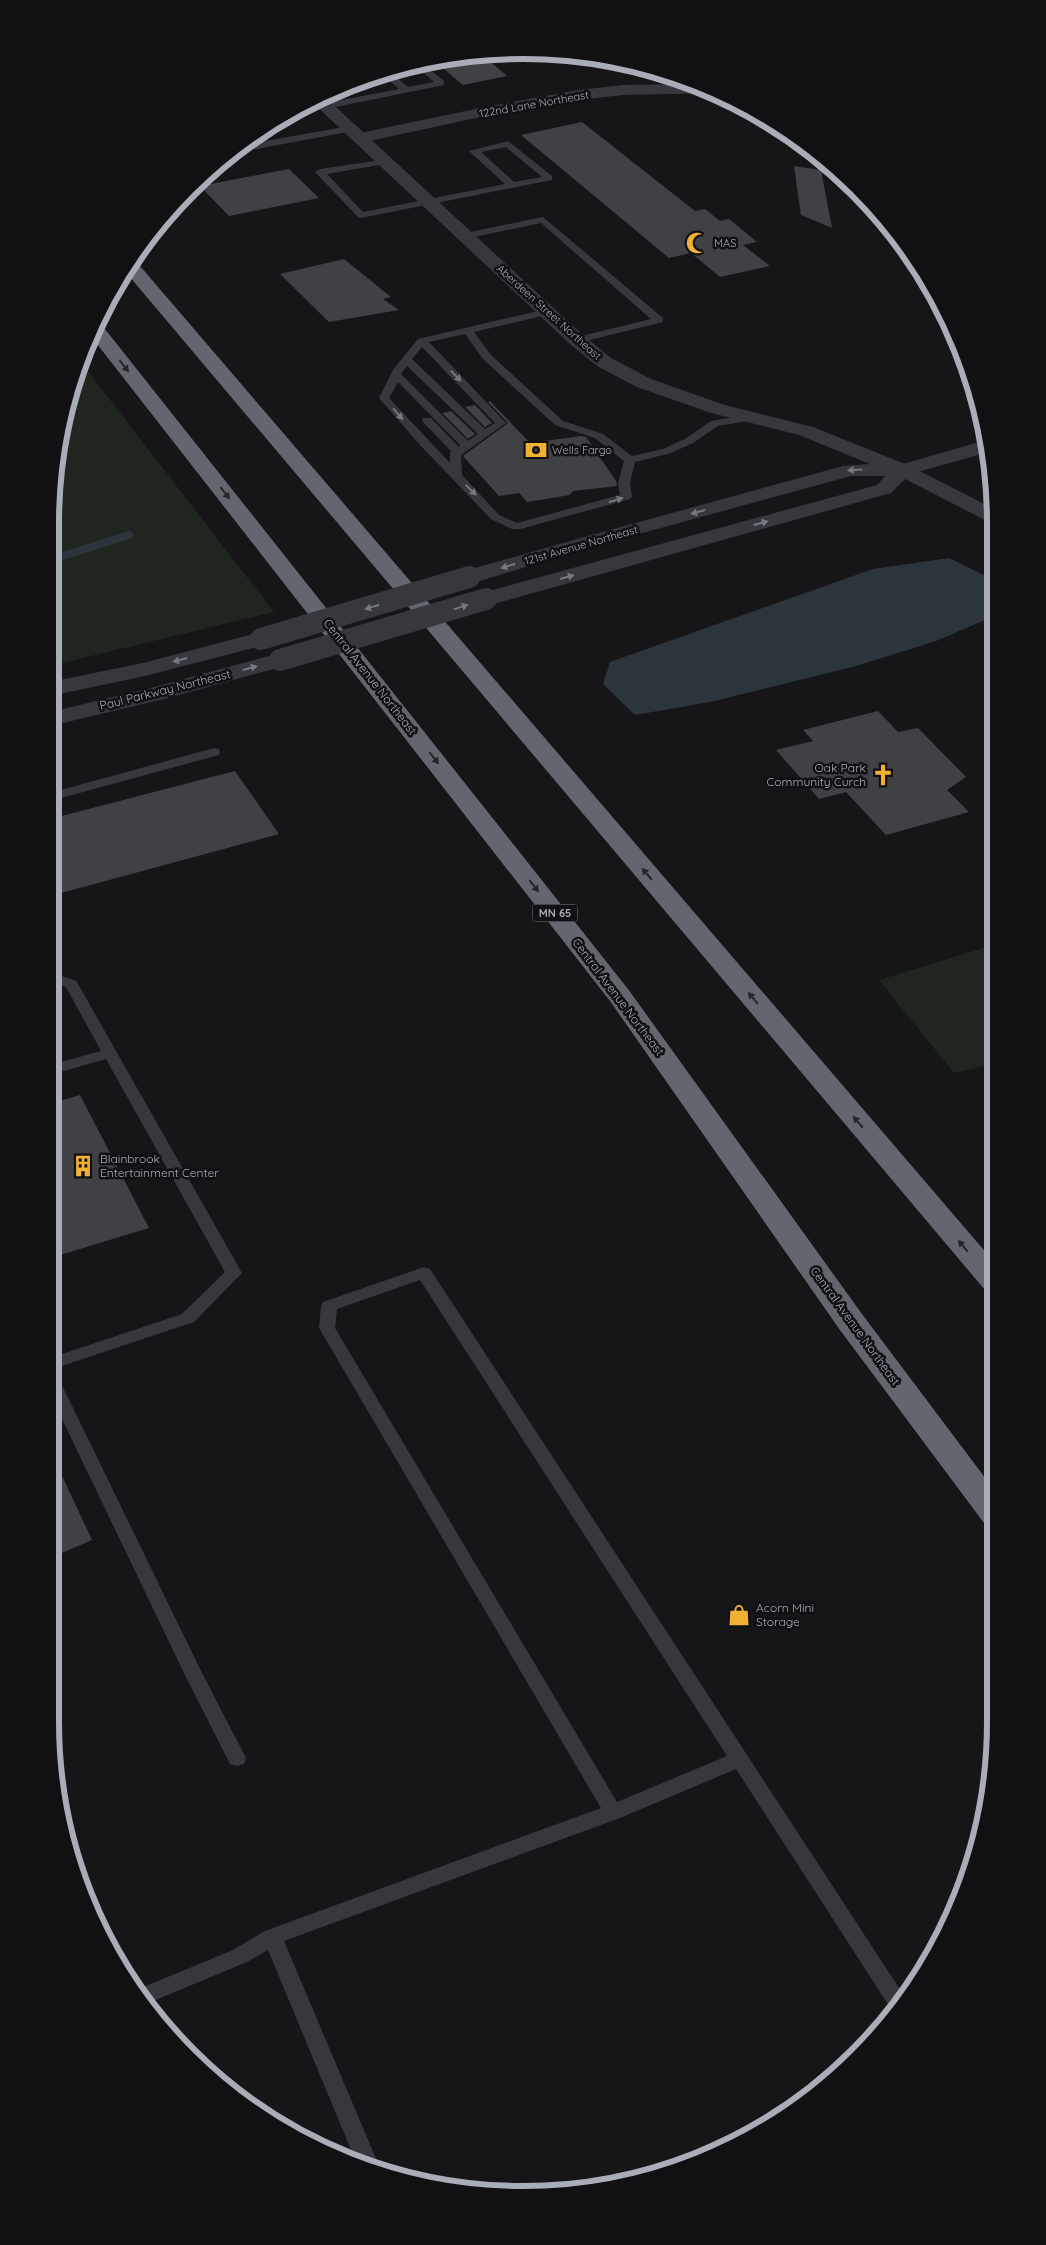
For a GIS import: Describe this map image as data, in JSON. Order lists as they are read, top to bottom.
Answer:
{
  "streets": {
    "highway": ["Central Avenue Northeast", "MN 65"],
    "street": [
      "122nd Lane Northeast",
      "Aberdeen Street Northeast",
      "121st Avenue Northeast",
      "Paul Parkway Northeast"
    ]
  },
  "crossings": [
    ["122nd Lane Northeast", "Aberdeen Street Northeast"],
    ["Aberdeen Street Northeast", "121st Avenue Northeast"],
    ["121st Avenue Northeast", "Paul Parkway Northeast"]
  ],
  "places": {
    "mosque": ["MAS"],
    "bank": ["Wells Fargo"],
    "church": ["Oak Park Community Curch"],
    "building": ["Blainbrook Entertainment Center"],
    "shop": ["Acorn Mini Storage"]
  }
}
